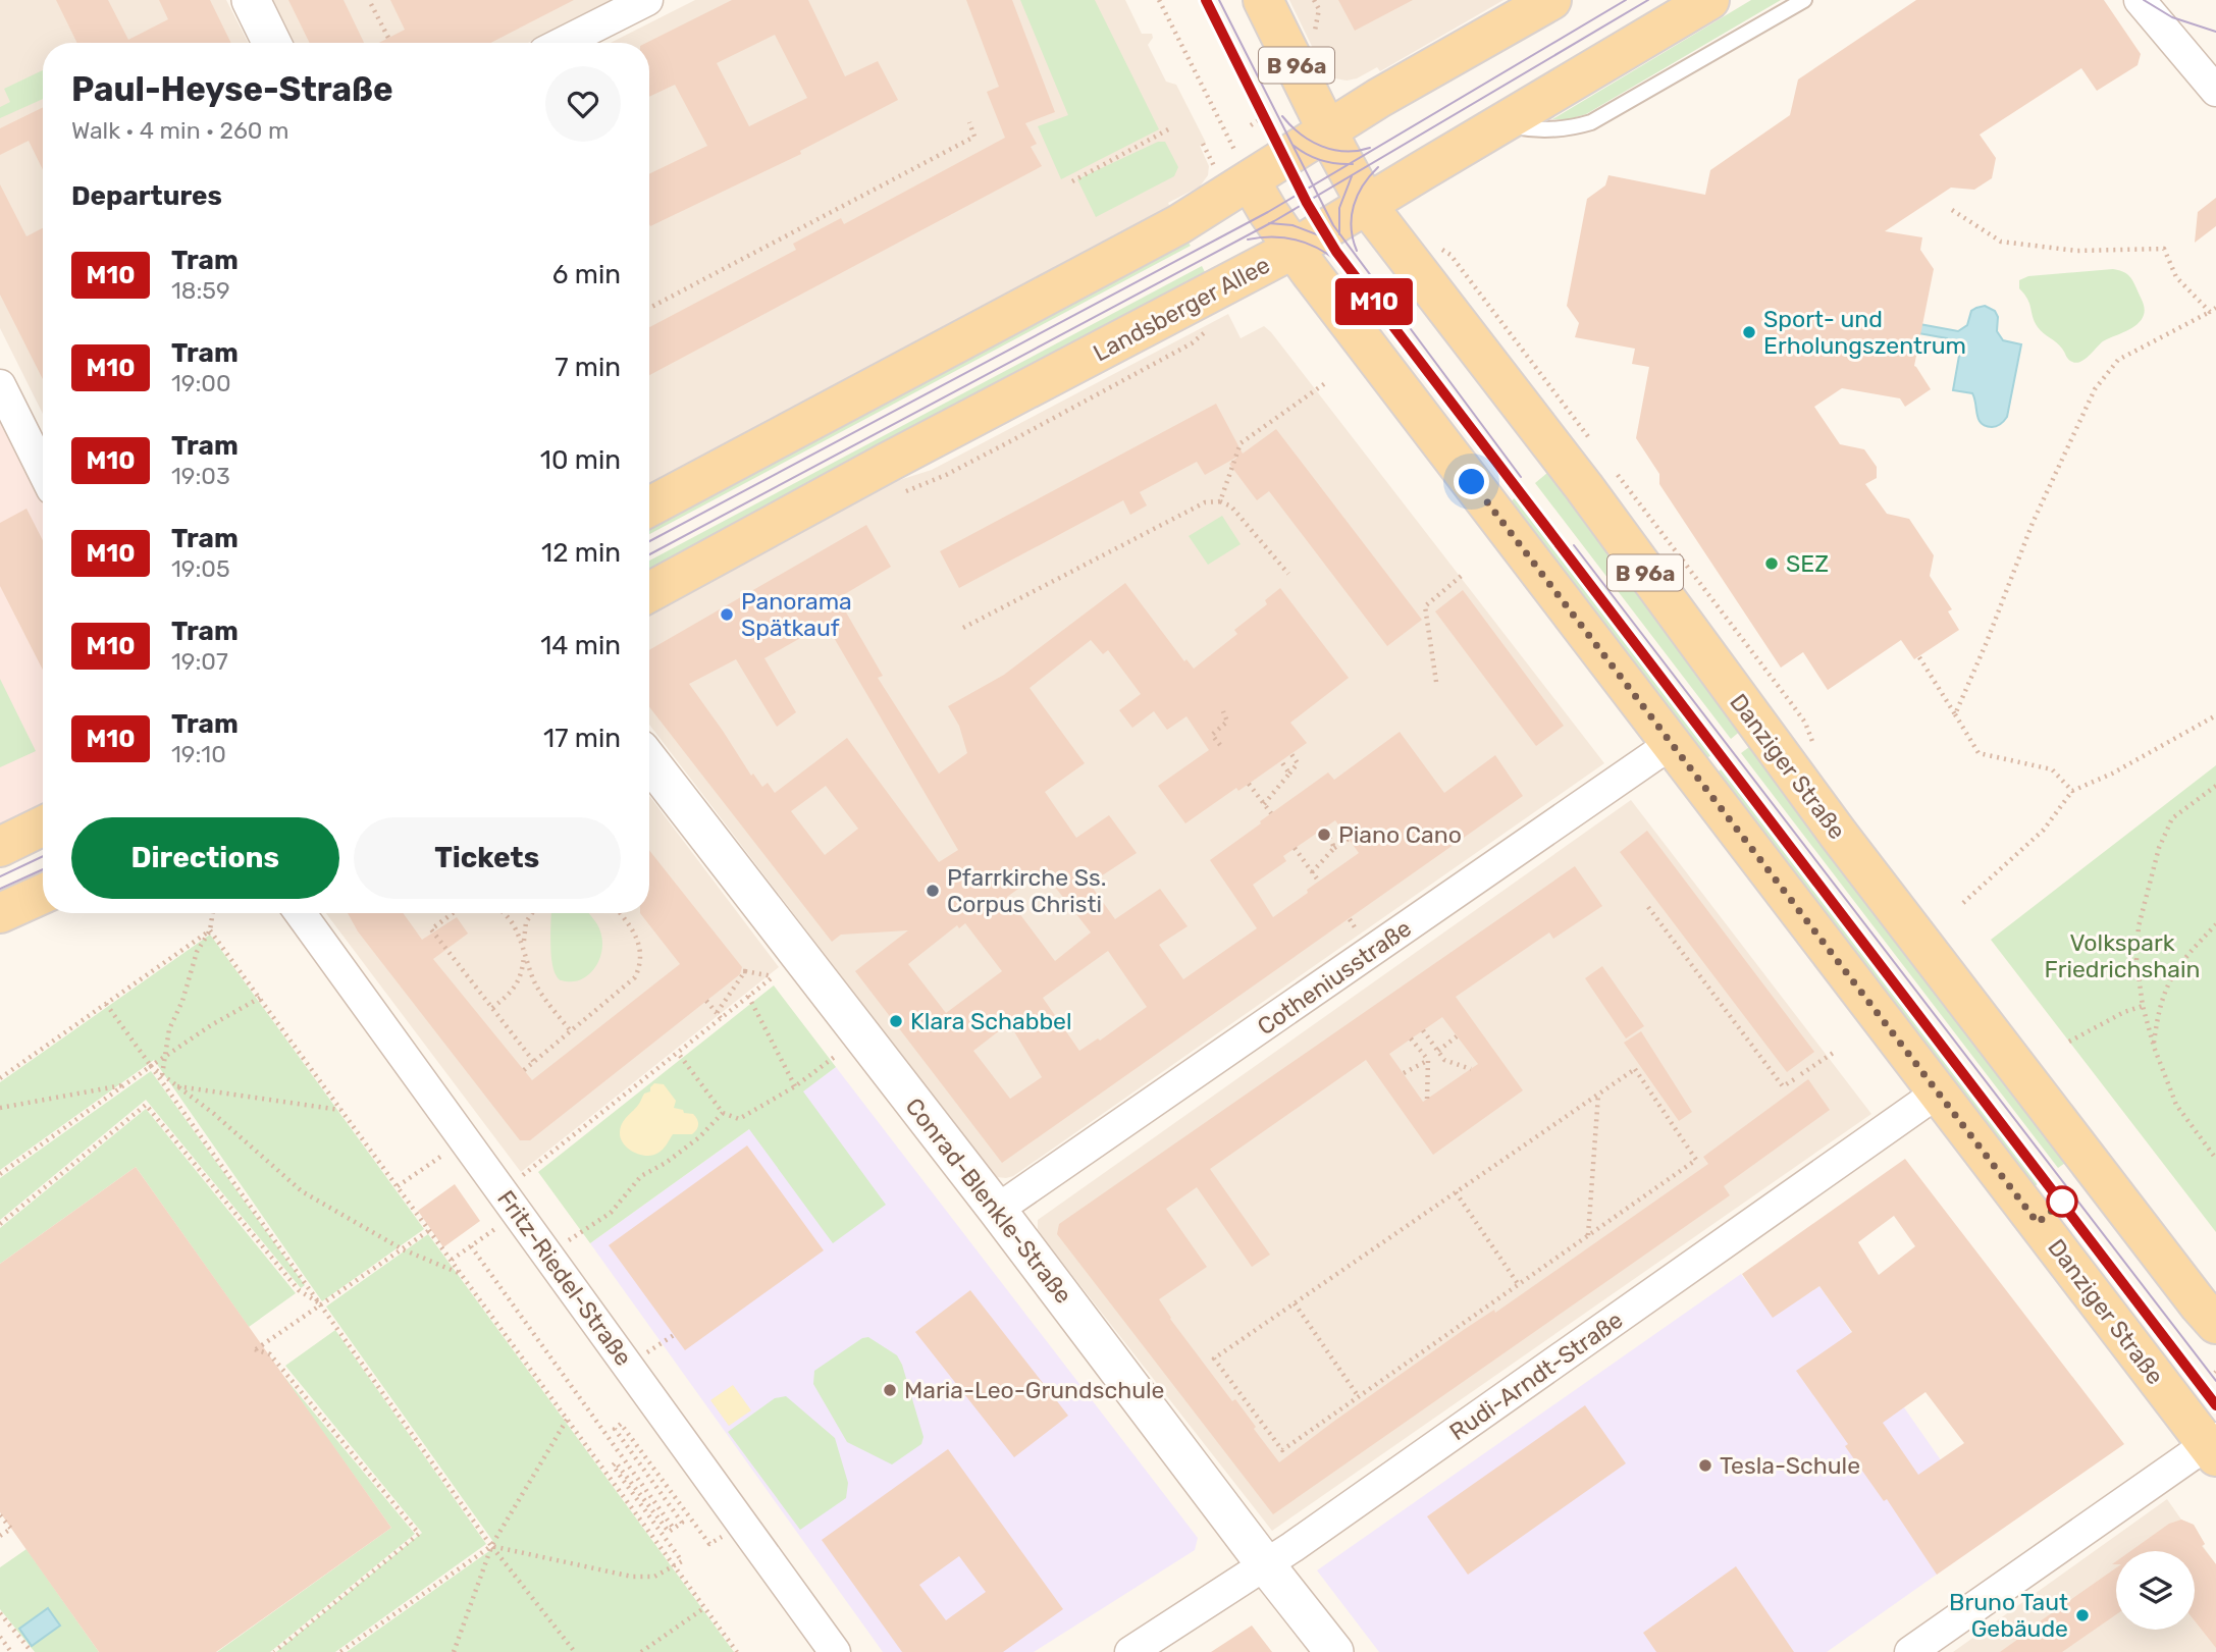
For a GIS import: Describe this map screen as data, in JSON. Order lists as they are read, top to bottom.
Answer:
{
  "streets": {
    "main road": ["B 96a", "Landsberger Allee", "Danziger Straße"],
    "street": [
      "Cotheniusstraße",
      "Conrad-Blenkle-Straße",
      "Fritz-Riedel-Straße",
      "Rudi-Arndt-Straße"
    ]
  },
  "crossings": [
    ["B 96a", "Landsberger Allee"],
    ["B 96a", "Danziger Straße"],
    ["Landsberger Allee", "Danziger Straße"],
    ["Danziger Straße", "Cotheniusstraße"],
    ["Danziger Straße", "Rudi-Arndt-Straße"],
    ["Cotheniusstraße", "Conrad-Blenkle-Straße"],
    ["Conrad-Blenkle-Straße", "Rudi-Arndt-Straße"]
  ],
  "parks": ["Volkspark Friedrichshain"],
  "places": [
    "Sport- und Erholungszentrum",
    "SEZ",
    "Panorama Spätkauf",
    "Piano Cano",
    "Pfarrkirche Ss. Corpus Christi",
    "Klara Schabbel",
    "Maria-Leo-Grundschule",
    "Tesla-Schule",
    "Bruno Taut Gebäude"
  ],
  "lines": ["tram line M10"],
  "page": {
    "on_map": "M10",
    "heading": [
      ["Paul-Heyse-Straße", "Walk · 4 min · 260 m"],
      "Departures"
    ],
    "list": [
      {
        "mark": "M10",
        "name": "Tram",
        "note": "18:59",
        "value": "6 min"
      },
      {
        "mark": "M10",
        "name": "Tram",
        "note": "19:00",
        "value": "7 min"
      },
      {
        "mark": "M10",
        "name": "Tram",
        "note": "19:03",
        "value": "10 min"
      },
      {
        "mark": "M10",
        "name": "Tram",
        "note": "19:05",
        "value": "12 min"
      },
      {
        "mark": "M10",
        "name": "Tram",
        "note": "19:07",
        "value": "14 min"
      },
      {
        "mark": "M10",
        "name": "Tram",
        "note": "19:10",
        "value": "17 min"
      }
    ],
    "buttons": ["Directions", "Tickets"]
  }
}
